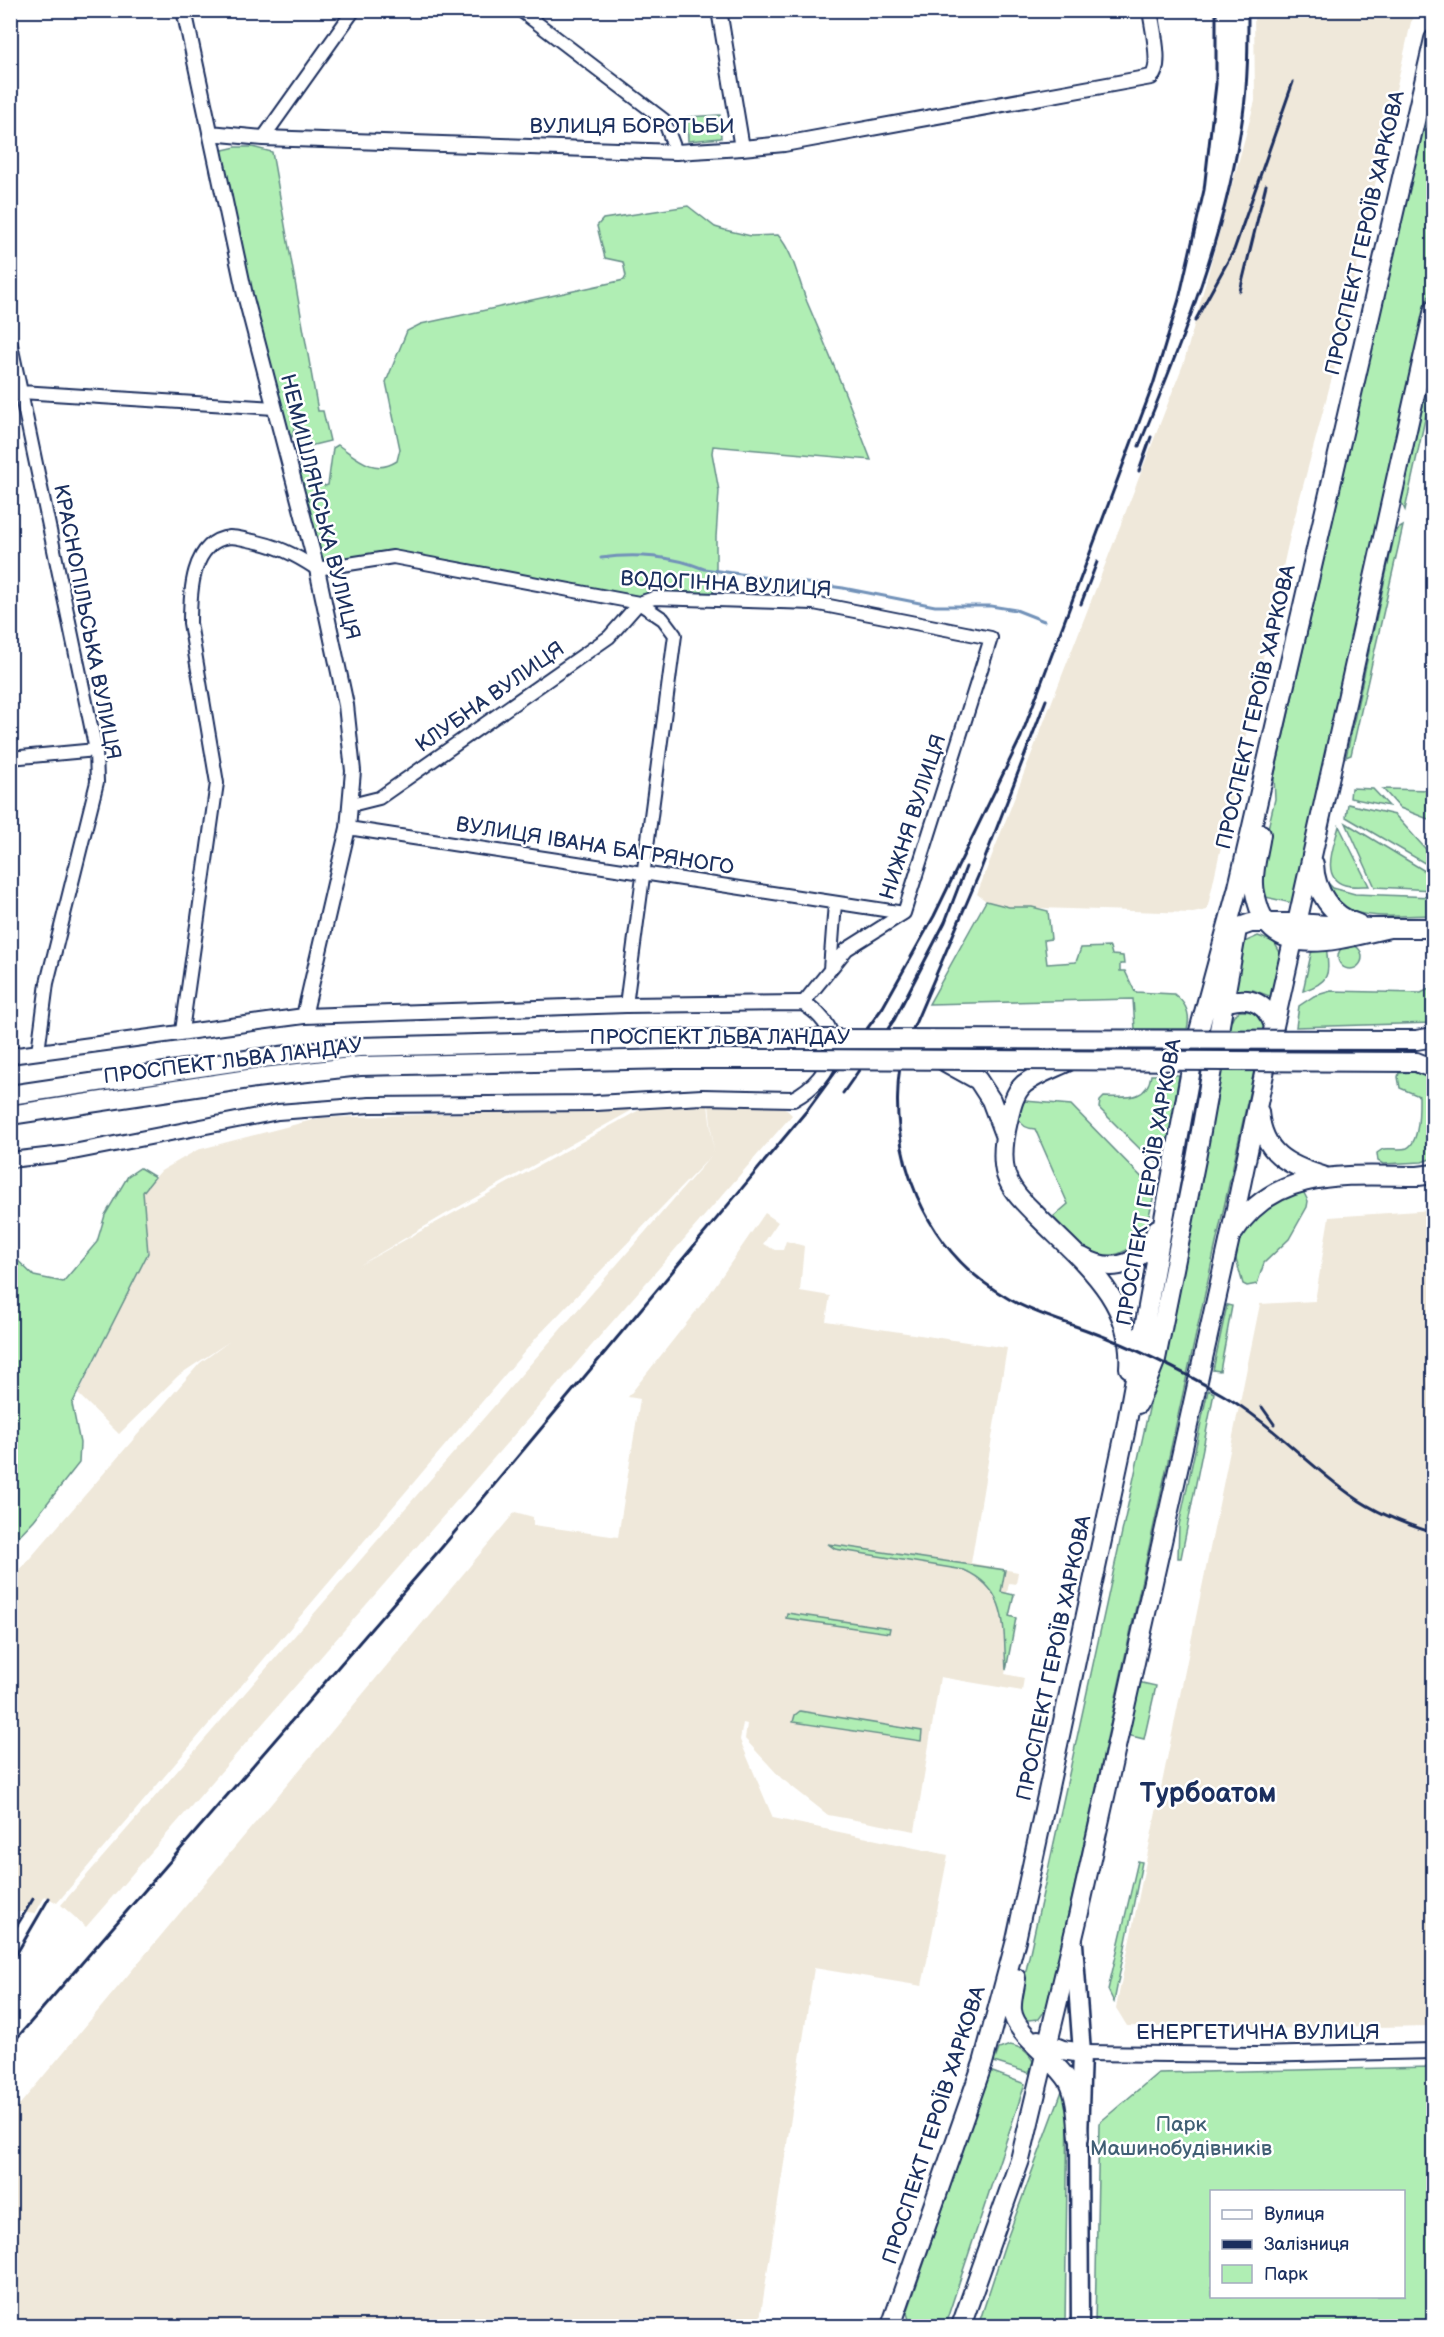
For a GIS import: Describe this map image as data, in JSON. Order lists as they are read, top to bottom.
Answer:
{
  "streets": {
    "main road": ["ПРОСПЕКТ ГЕРОЇВ ХАРКОВА", "ПРОСПЕКТ ЛЬВА ЛАНДАУ"],
    "street": [
      "ВУЛИЦЯ БОРОТЬБИ",
      "НЕМИШЛЯНСЬКА ВУЛИЦЯ",
      "ВОДОГІННА ВУЛИЦЯ",
      "КРАСНОПІЛЬСЬКА ВУЛИЦЯ",
      "КЛУБНА ВУЛИЦЯ",
      "НИЖНЯ ВУЛИЦЯ",
      "ВУЛИЦЯ ІВАНА БАГРЯНОГО",
      "ЕНЕРГЕТИЧНА ВУЛИЦЯ"
    ]
  },
  "crossings": [
    ["ВУЛИЦЯ БОРОТЬБИ", "НЕМИШЛЯНСЬКА ВУЛИЦЯ"],
    ["НЕМИШЛЯНСЬКА ВУЛИЦЯ", "ВОДОГІННА ВУЛИЦЯ"],
    ["НЕМИШЛЯНСЬКА ВУЛИЦЯ", "КЛУБНА ВУЛИЦЯ"],
    ["НЕМИШЛЯНСЬКА ВУЛИЦЯ", "ВУЛИЦЯ ІВАНА БАГРЯНОГО"],
    ["ВОДОГІННА ВУЛИЦЯ", "КЛУБНА ВУЛИЦЯ"],
    ["ВОДОГІННА ВУЛИЦЯ", "НИЖНЯ ВУЛИЦЯ"],
    ["НИЖНЯ ВУЛИЦЯ", "ВУЛИЦЯ ІВАНА БАГРЯНОГО"]
  ],
  "districts": ["Турбоатом"],
  "parks": ["Парк Машинобудівників"],
  "legend": ["Вулиця", "Залізниця", "Парк"]
}
